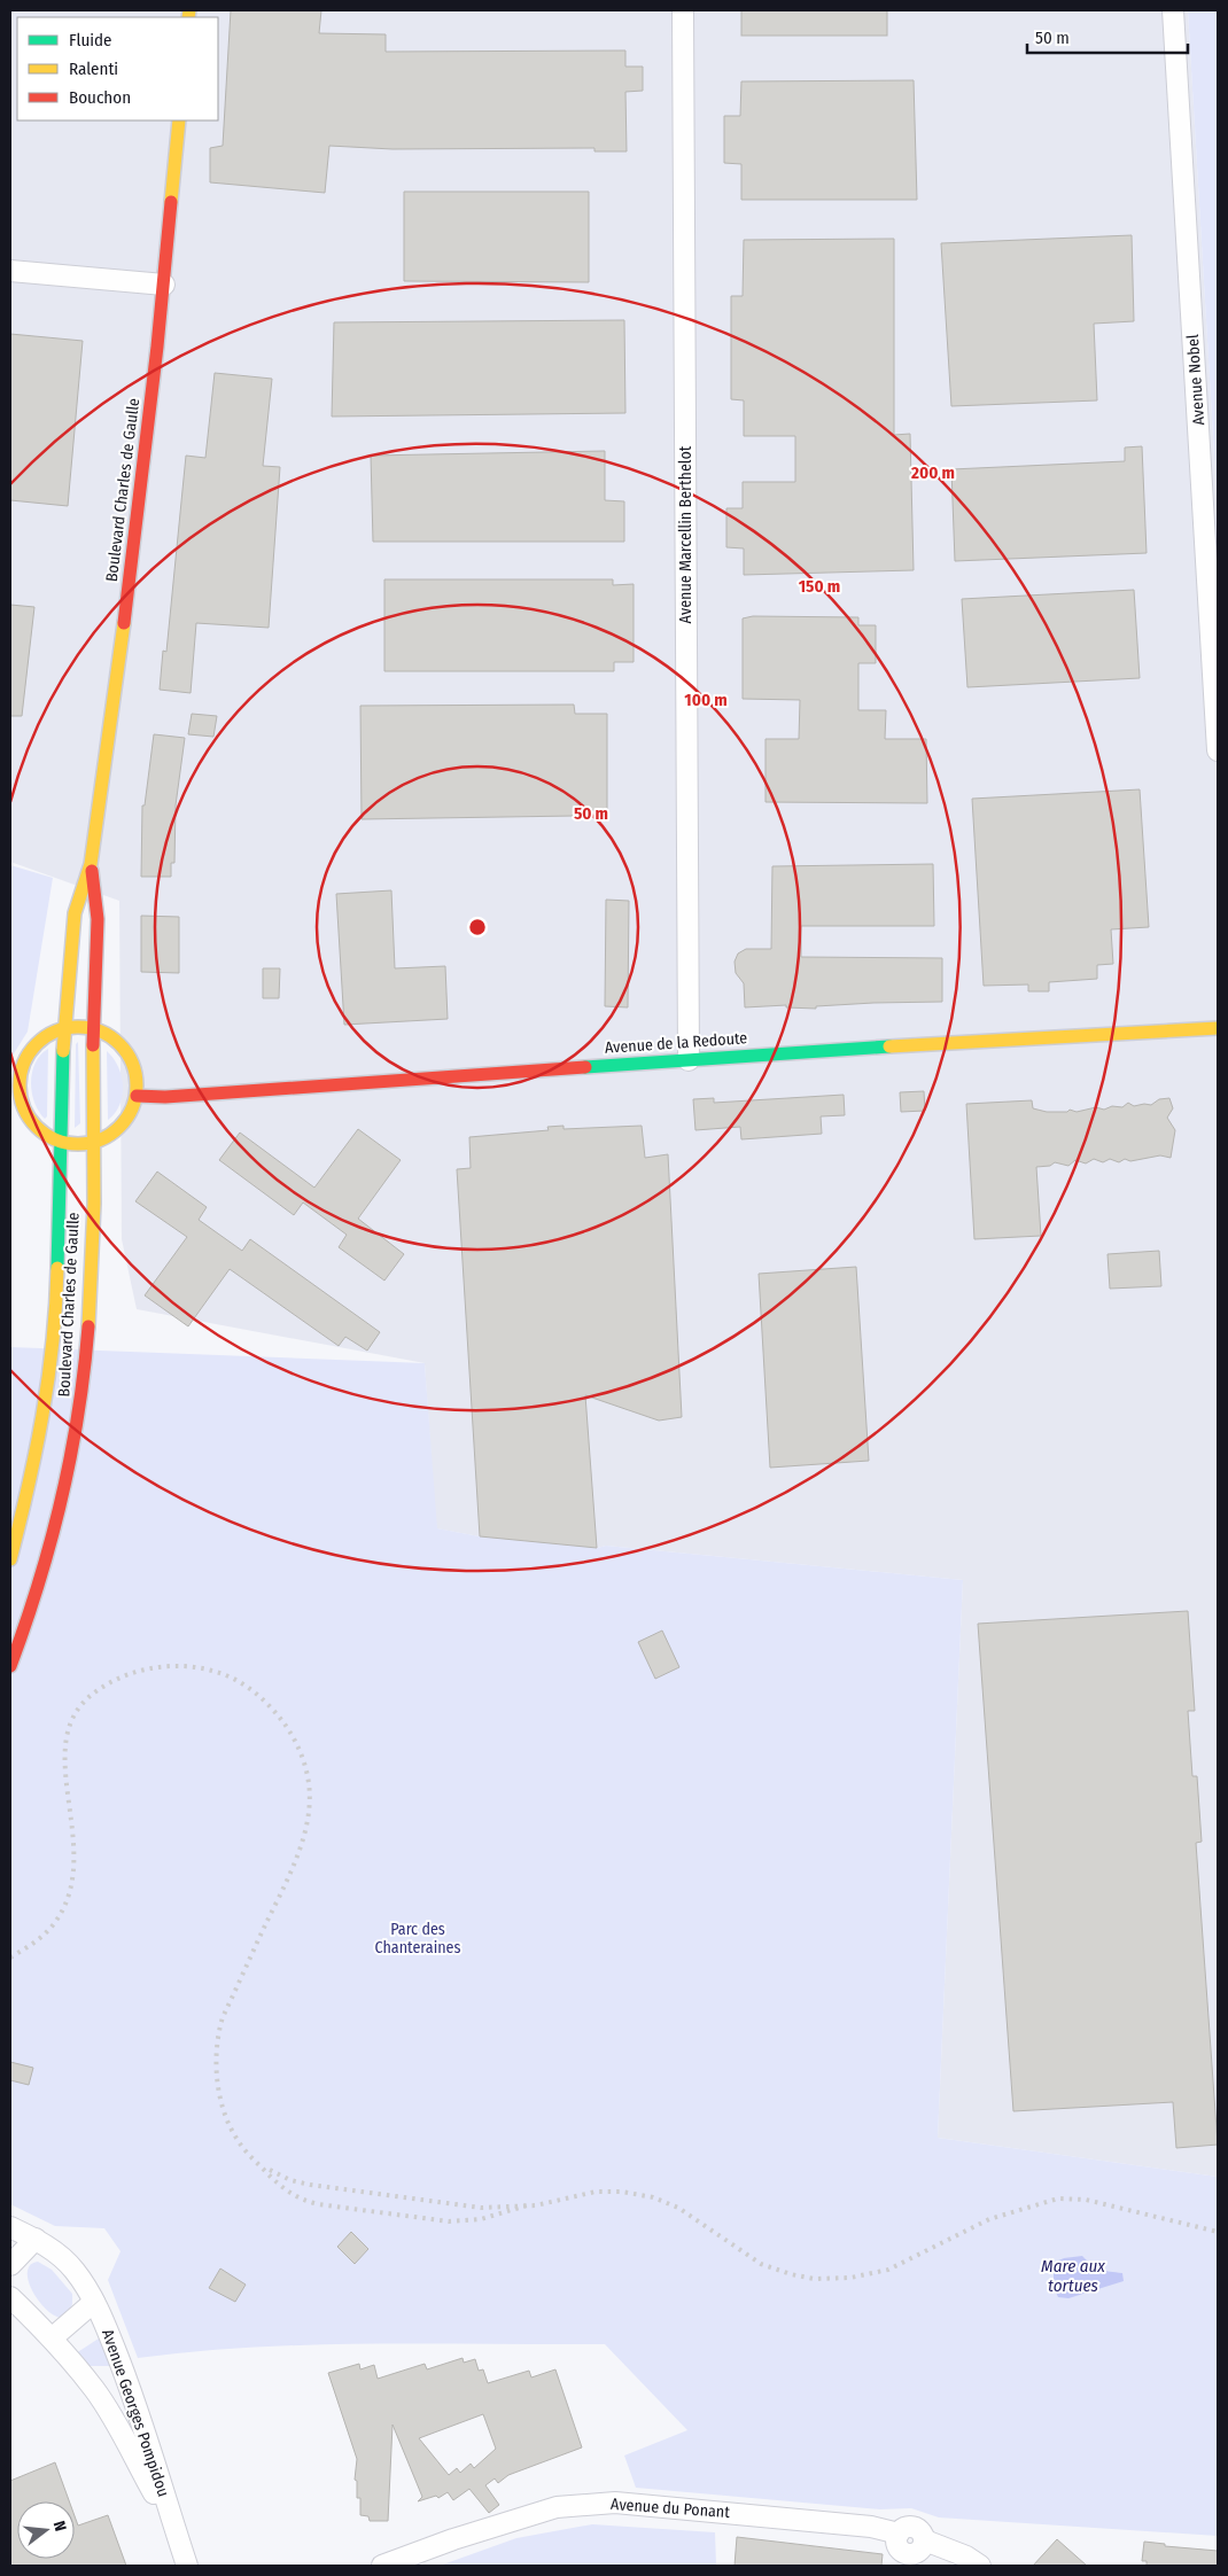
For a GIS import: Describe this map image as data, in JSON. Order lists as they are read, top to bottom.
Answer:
{
  "streets": {
    "main road": ["Boulevard Charles de Gaulle", "Avenue de la Redoute"],
    "street": [
      "Avenue Nobel",
      "Avenue Marcellin Berthelot",
      "Avenue Georges Pompidou",
      "Avenue du Ponant"
    ]
  },
  "crossings": [
    ["Avenue Marcellin Berthelot", "Avenue de la Redoute"]
  ],
  "water": ["Mare aux tortues"],
  "parks": ["Parc des Chanteraines"],
  "legend": ["Fluide", "Ralenti", "Bouchon"],
  "scale_bar": "50 m",
  "north": "right",
  "rings": [
    "200 m",
    "150 m",
    "100 m",
    "50 m"
  ]
}
